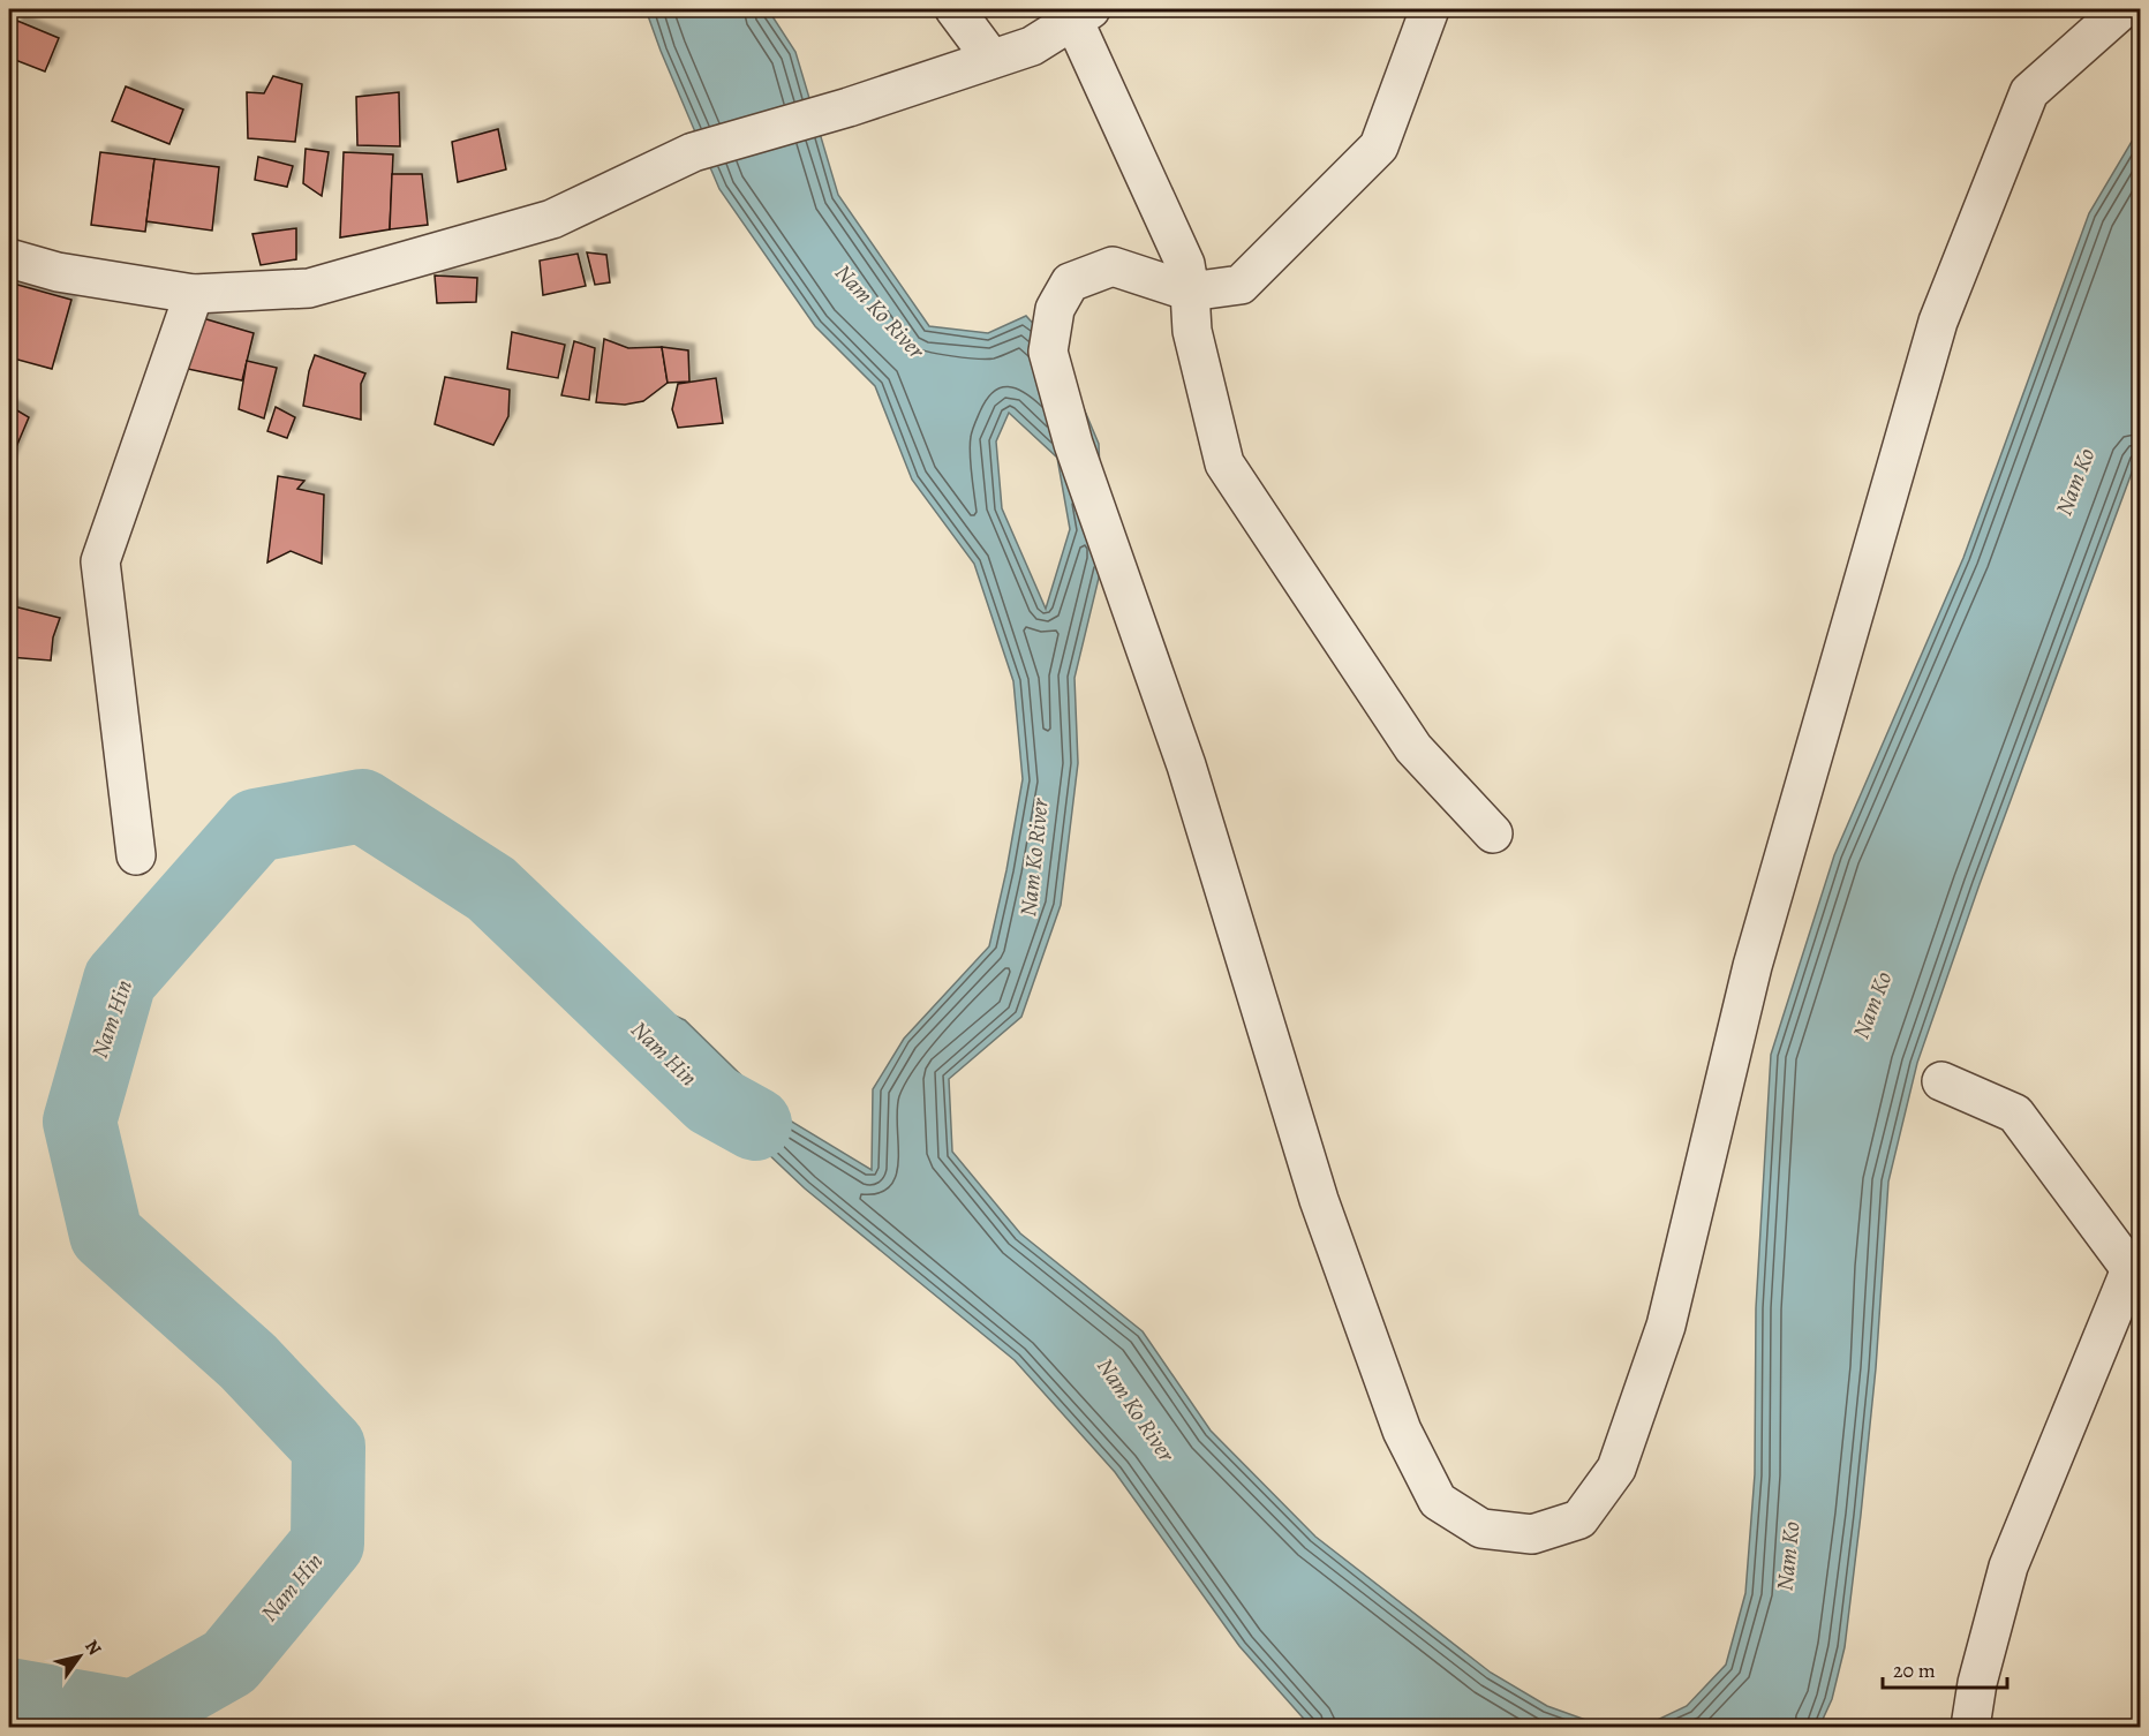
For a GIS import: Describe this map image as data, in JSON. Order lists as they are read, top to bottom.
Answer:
{
  "water": ["Nam Ko River", "Nam Ko", "Nam Hin"],
  "scale_bar": "20 m",
  "north": "top right"
}
